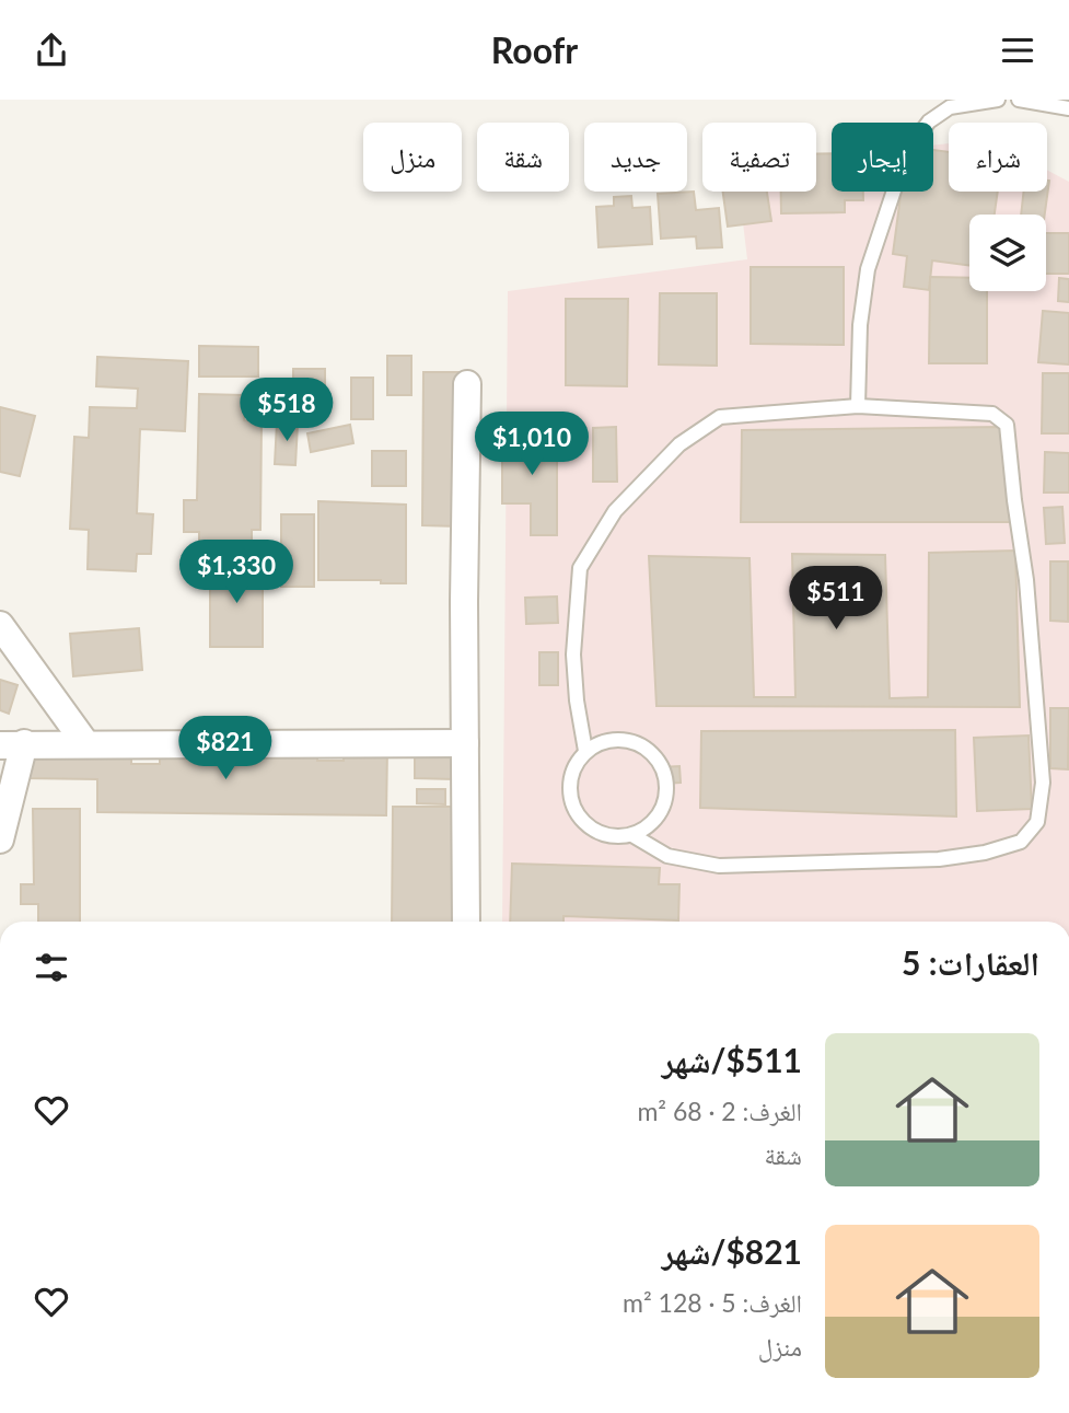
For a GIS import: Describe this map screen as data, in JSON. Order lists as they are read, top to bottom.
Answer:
{
  "page": {
    "header": "Roofr",
    "chip": [
      "شراء",
      "إيجار",
      "تصفية",
      "جديد",
      "شقة",
      "منزل"
    ],
    "price": [
      "$518",
      "$1,010",
      "$1,330",
      "$511",
      "$821"
    ],
    "heading": "العقارات: 5",
    "list": [
      {
        "name": "$511/شهر",
        "note": "الغرف: 2 · 68 m² · شقة"
      },
      {
        "name": "$821/شهر",
        "note": "الغرف: 5 · 128 m² · منزل"
      }
    ]
  }
}
